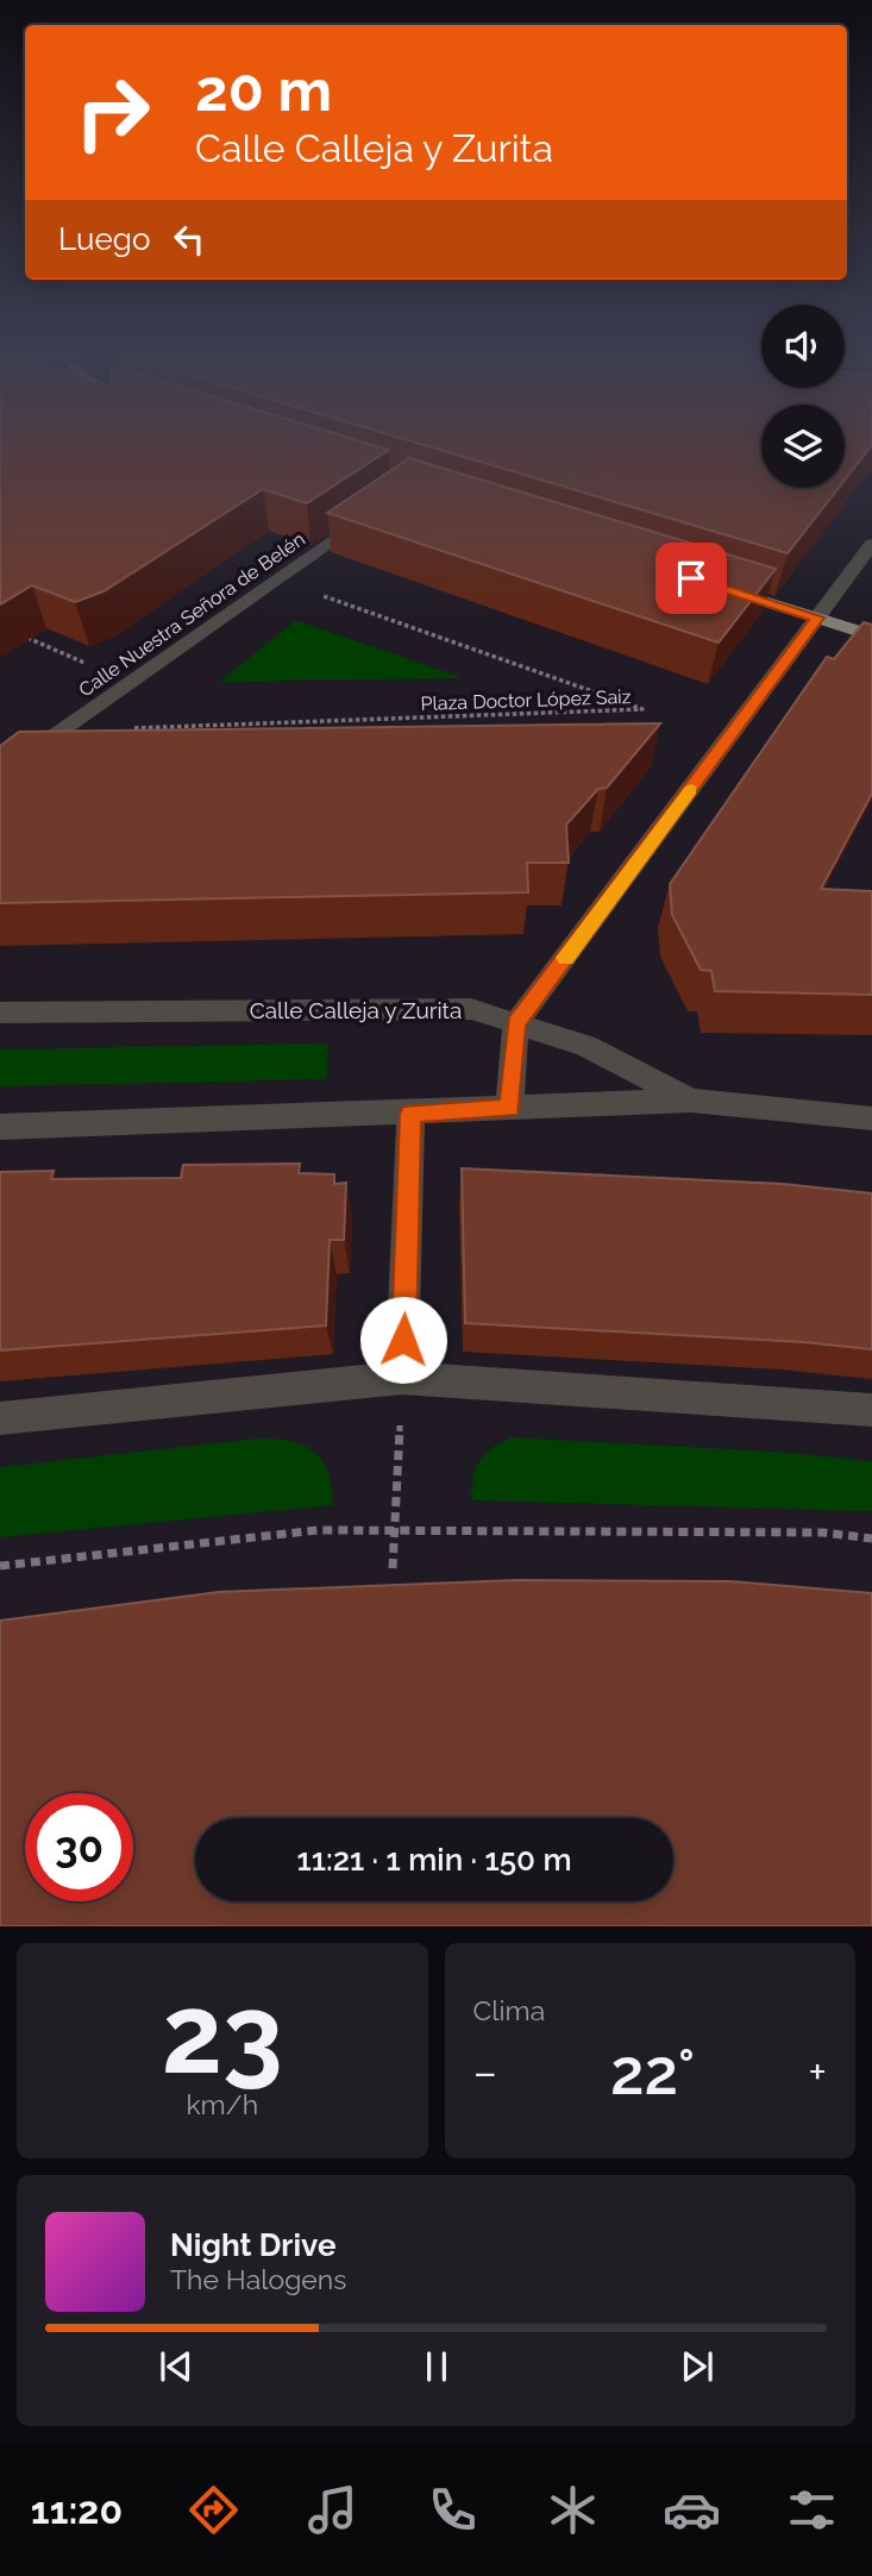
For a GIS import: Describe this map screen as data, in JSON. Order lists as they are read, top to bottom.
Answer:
{
  "streets": {
    "street": ["Calle Nuestra Señora de Belén", "Calle Calleja y Zurita"],
    "path": ["Plaza Doctor López Saiz"]
  },
  "page": {
    "turn": ["20 m", "Calle Calleja y Zurita"],
    "then": "Luego",
    "limit": "30",
    "trip": "11:21 · 1 min · 150 m",
    "tile": [
      ["23", "km/h"],
      "Clima"
    ],
    "heat": ["−", "22°", "+"],
    "song": ["Night Drive", "The Halogens"],
    "tabs": "11:20"
  }
}
